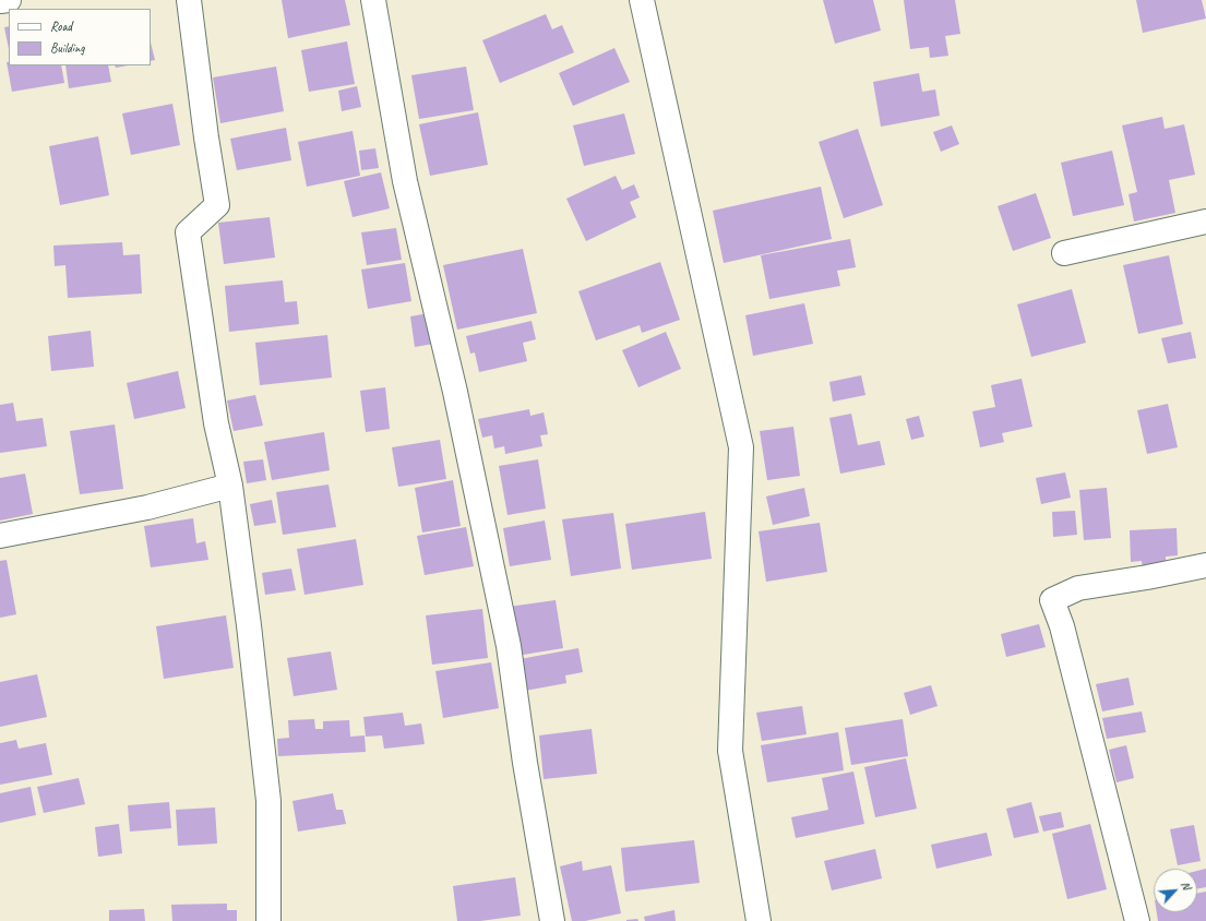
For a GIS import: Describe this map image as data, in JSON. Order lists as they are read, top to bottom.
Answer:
{
  "legend": ["Road", "Building"],
  "north": "top right"
}
